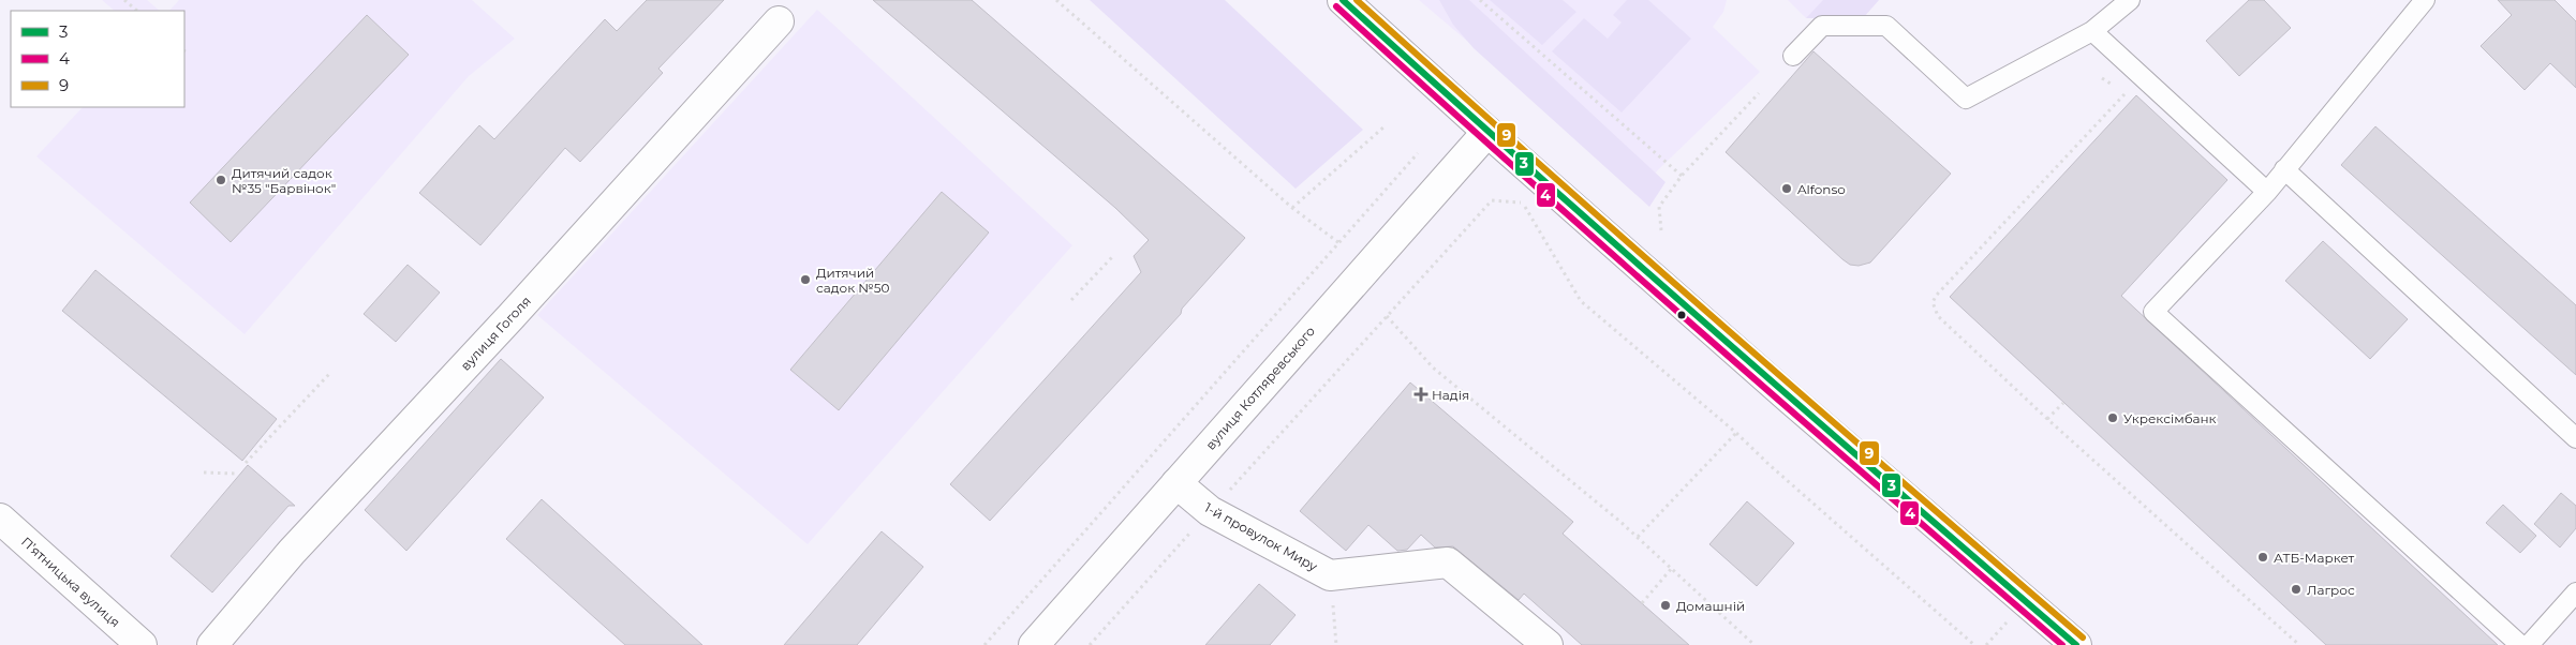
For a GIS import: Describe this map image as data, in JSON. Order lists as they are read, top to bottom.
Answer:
{
  "streets": {
    "street": [
      "вулиця Гоголя",
      "вулиця Котляревського",
      "1-й провулок Миру",
      "Пʼятницька вулиця"
    ]
  },
  "crossings": [
    ["вулиця Котляревського", "1-й провулок Миру"]
  ],
  "places": {
    "other": [
      "Дитячий садок №35 \"Барвінок\"",
      "Alfonso",
      "Дитячий садок №50",
      "Укрексімбанк",
      "АТБ-Маркет",
      "Лагрос",
      "Домашній"
    ],
    "health": ["Надія"]
  },
  "lines": ["transit line 3", "transit line 9", "transit line 4"],
  "legend": ["3", "4", "9"]
}
